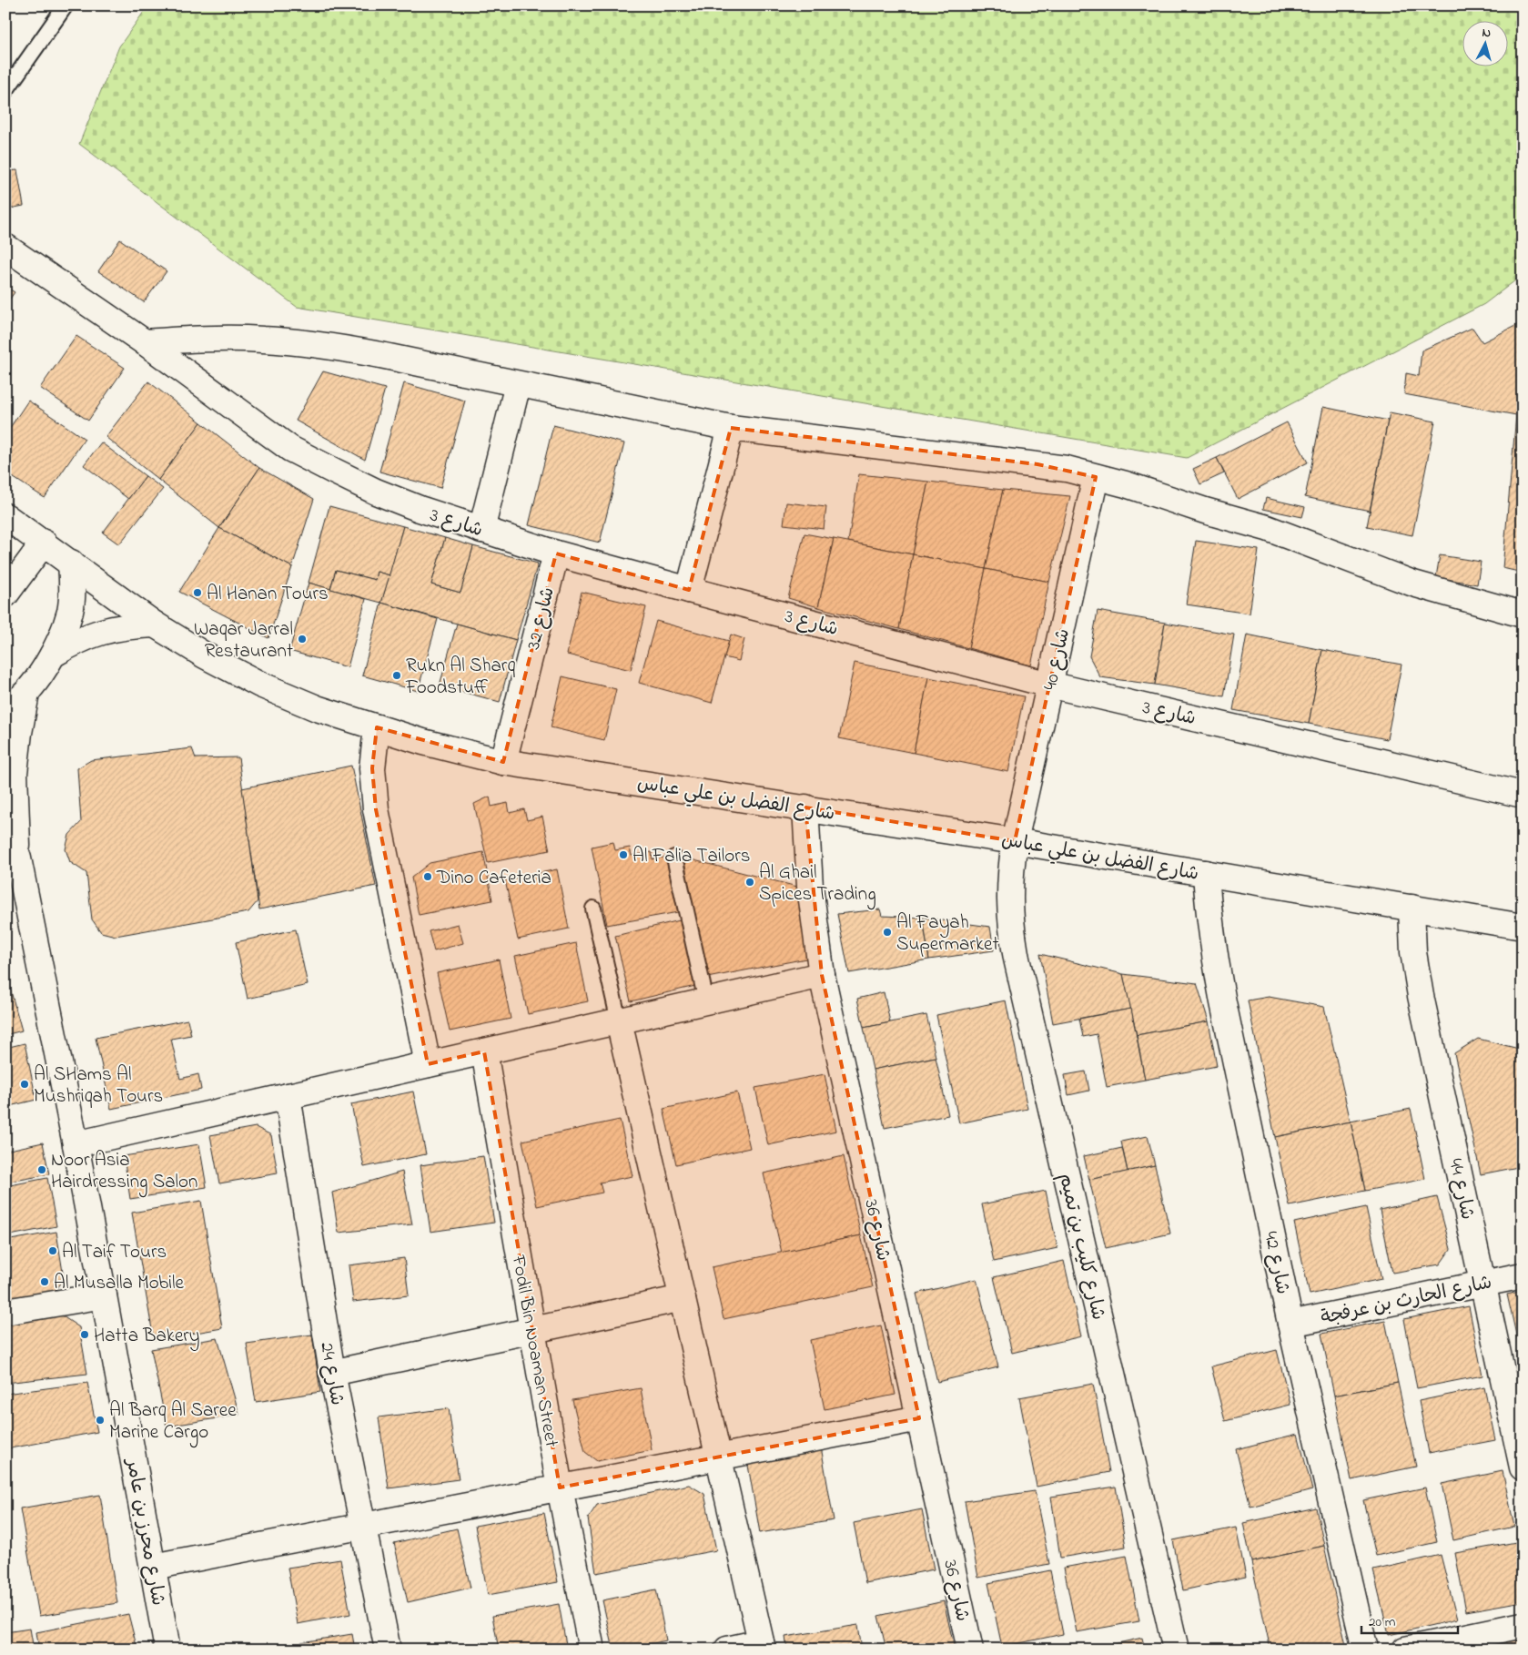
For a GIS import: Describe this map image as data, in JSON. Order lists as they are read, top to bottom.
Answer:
{
  "streets": {
    "street": [
      "شارع 3",
      "شارع 32",
      "شارع 40",
      "شارع الفضل بن علي عباس",
      "شارع 44",
      "شارع 36",
      "شارع كليب بن تميم",
      "شارع 42",
      "شارع الحارث بن عرفجة",
      "Fodil Bin Noaman Street",
      "شارع 24",
      "شارع محرز بن عامر"
    ]
  },
  "crossings": [
    ["شارع 3", "شارع 32"],
    ["شارع 3", "شارع 40"],
    ["شارع 32", "شارع الفضل بن علي عباس"],
    ["شارع 40", "شارع الفضل بن علي عباس"],
    ["شارع 40", "شارع كليب بن تميم"],
    ["شارع الفضل بن علي عباس", "شارع 44"],
    ["شارع الفضل بن علي عباس", "شارع 36"],
    ["شارع الفضل بن علي عباس", "شارع كليب بن تميم"],
    ["شارع الفضل بن علي عباس", "شارع 42"],
    ["شارع 44", "شارع الحارث بن عرفجة"],
    ["شارع 42", "شارع الحارث بن عرفجة"]
  ],
  "places": [
    "Al Hanan Tours",
    "Waqar Jarral Restaurant",
    "Rukn Al Sharq Foodstuff",
    "Al Falia Tailors",
    "Dino Cafeteria",
    "Al Ghail Spices Trading",
    "Al Fayah Supermarket",
    "Al SHams Al Mushriqah Tours",
    "Noor Asia Hairdressing Salon",
    "Al Taif Tours",
    "Al Musalla Mobile",
    "Hatta Bakery",
    "Al Barq Al Saree Marine Cargo"
  ],
  "scale_bar": "20 m",
  "north": "top"
}
